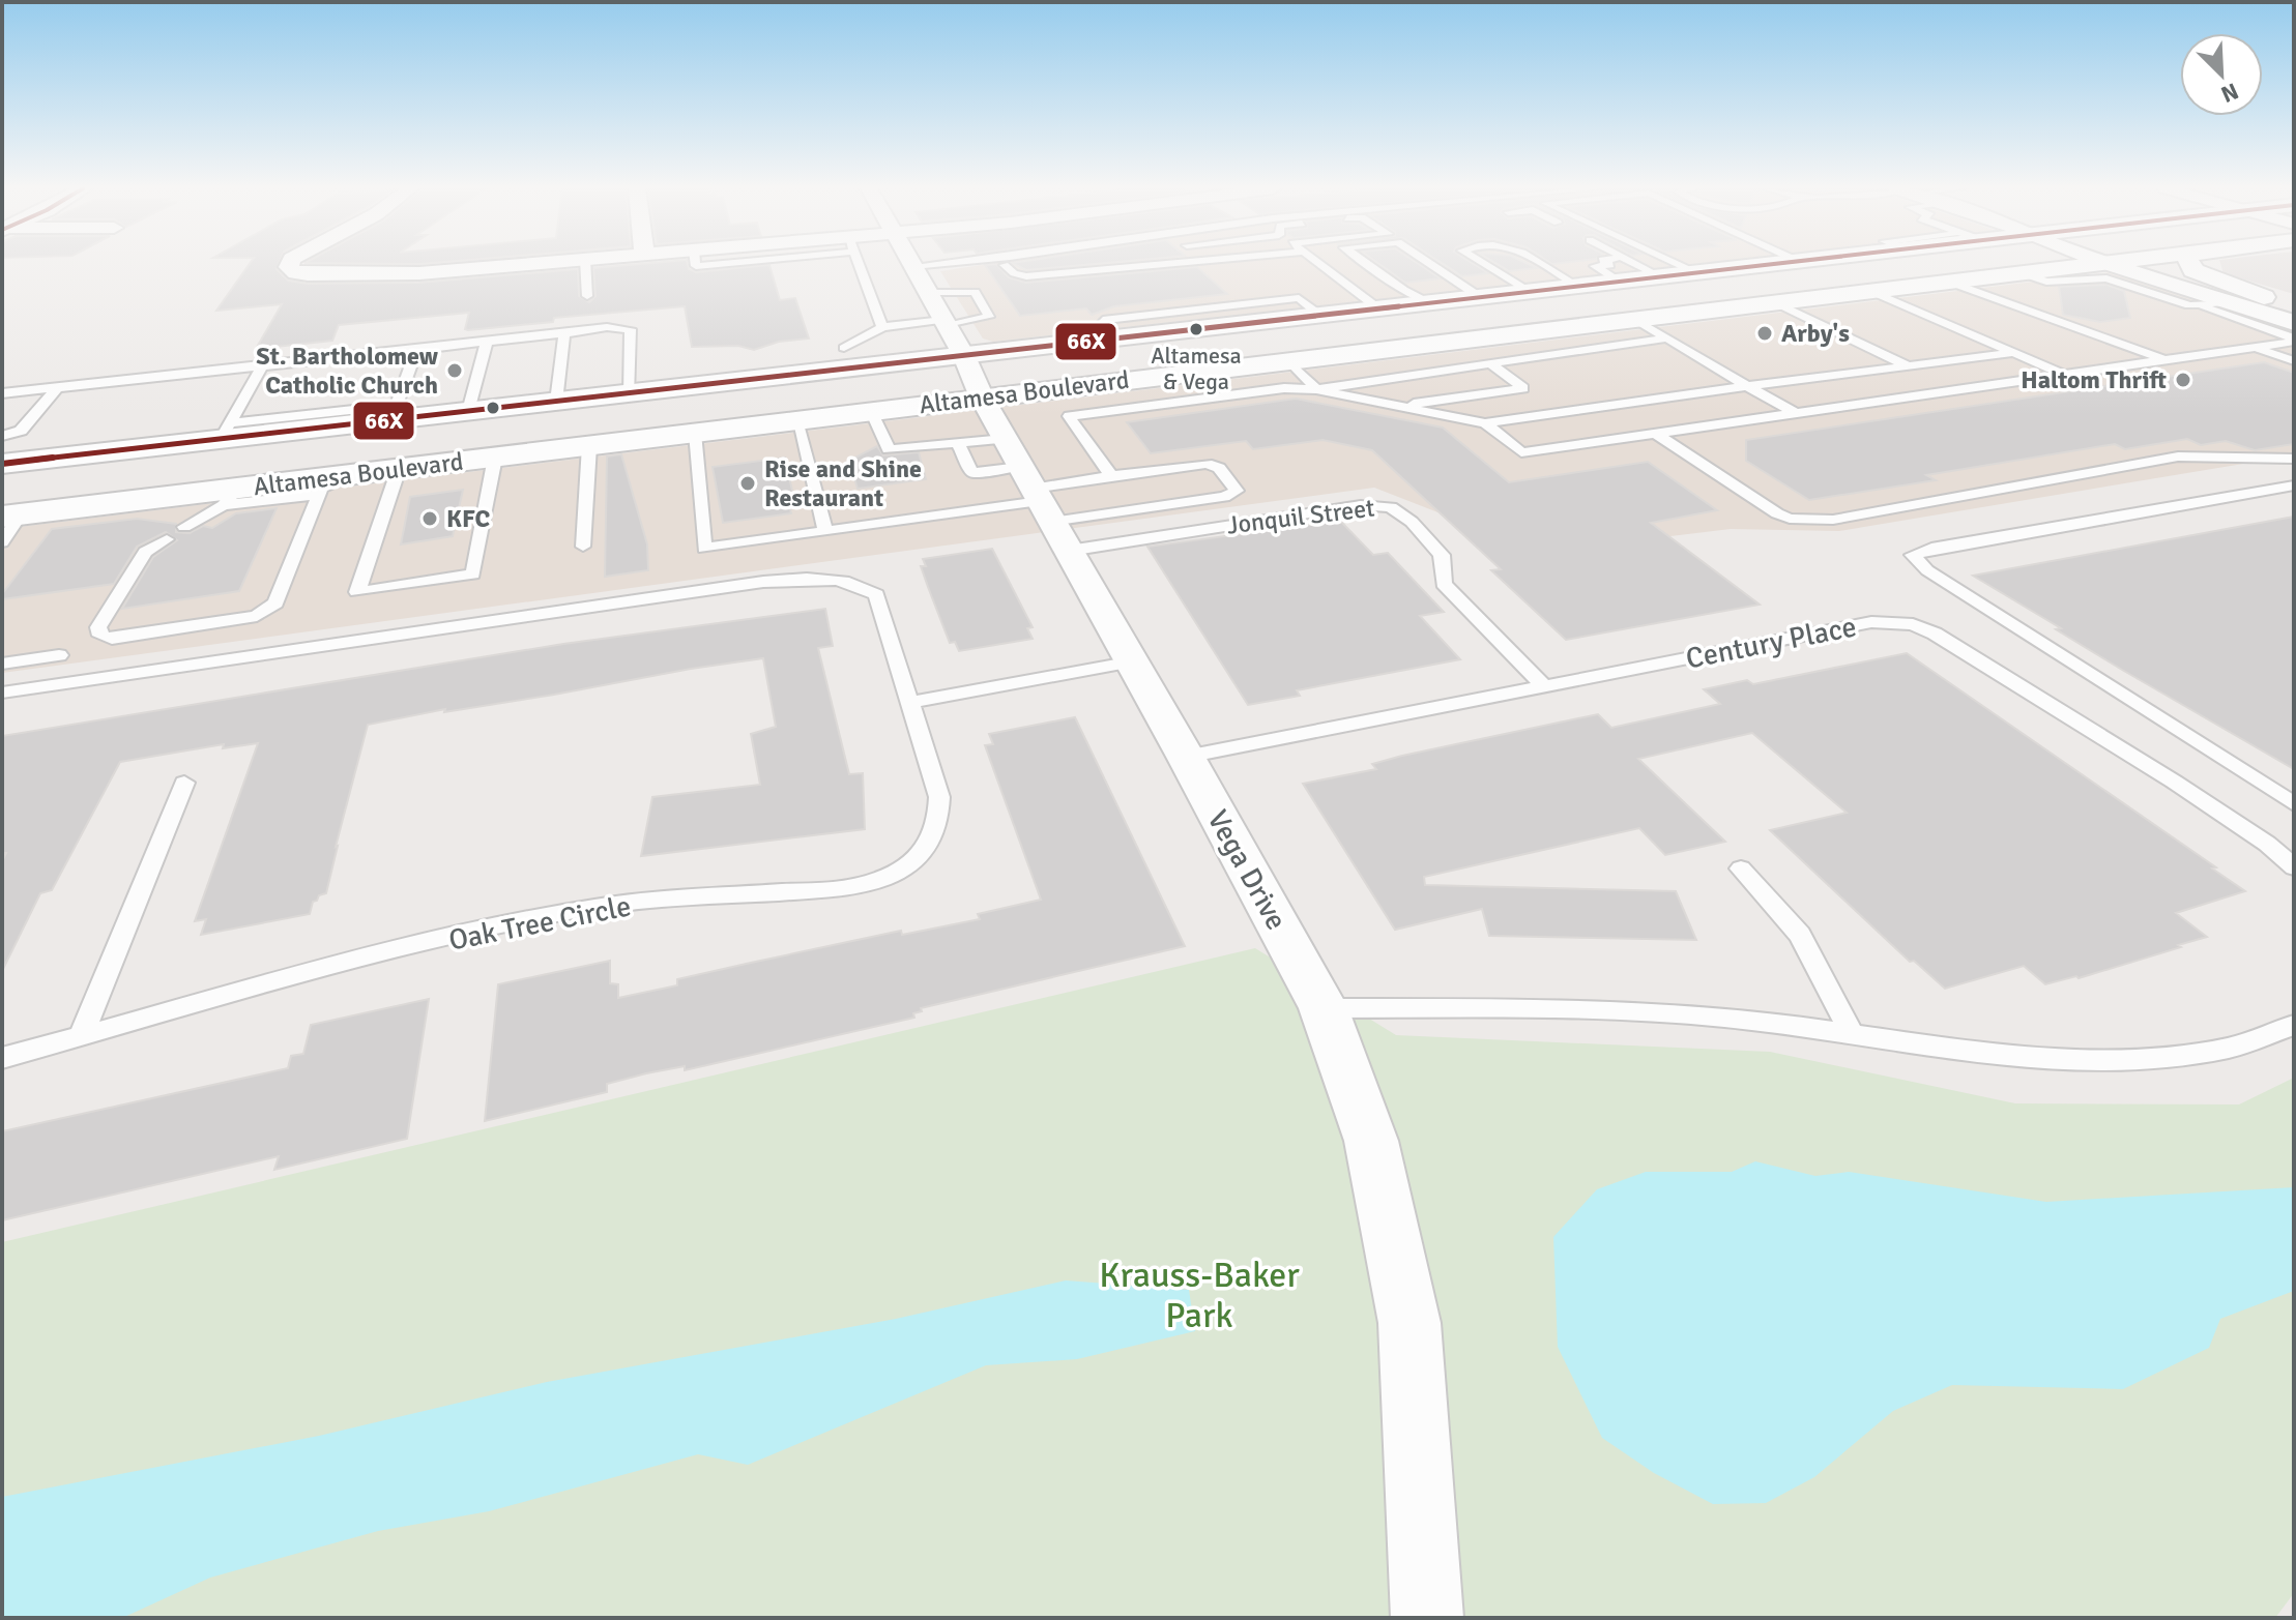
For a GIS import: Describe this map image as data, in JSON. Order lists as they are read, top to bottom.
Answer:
{
  "streets": {
    "main road": ["Altamesa Boulevard"],
    "street": ["Vega Drive"],
    "lane": ["Jonquil Street", "Century Place", "Oak Tree Circle"]
  },
  "crossings": [
    ["Altamesa Boulevard", "Vega Drive"],
    ["Jonquil Street", "Century Place"],
    ["Jonquil Street", "Vega Drive"],
    ["Century Place", "Vega Drive"]
  ],
  "parks": ["Krauss-Baker Park"],
  "places": [
    "Altamesa & Vega",
    "Arby's",
    "St. Bartholomew Catholic Church",
    "Haltom Thrift",
    "Rise and Shine Restaurant",
    "KFC"
  ],
  "lines": ["transit line 66X"],
  "north": "bottom right"
}
